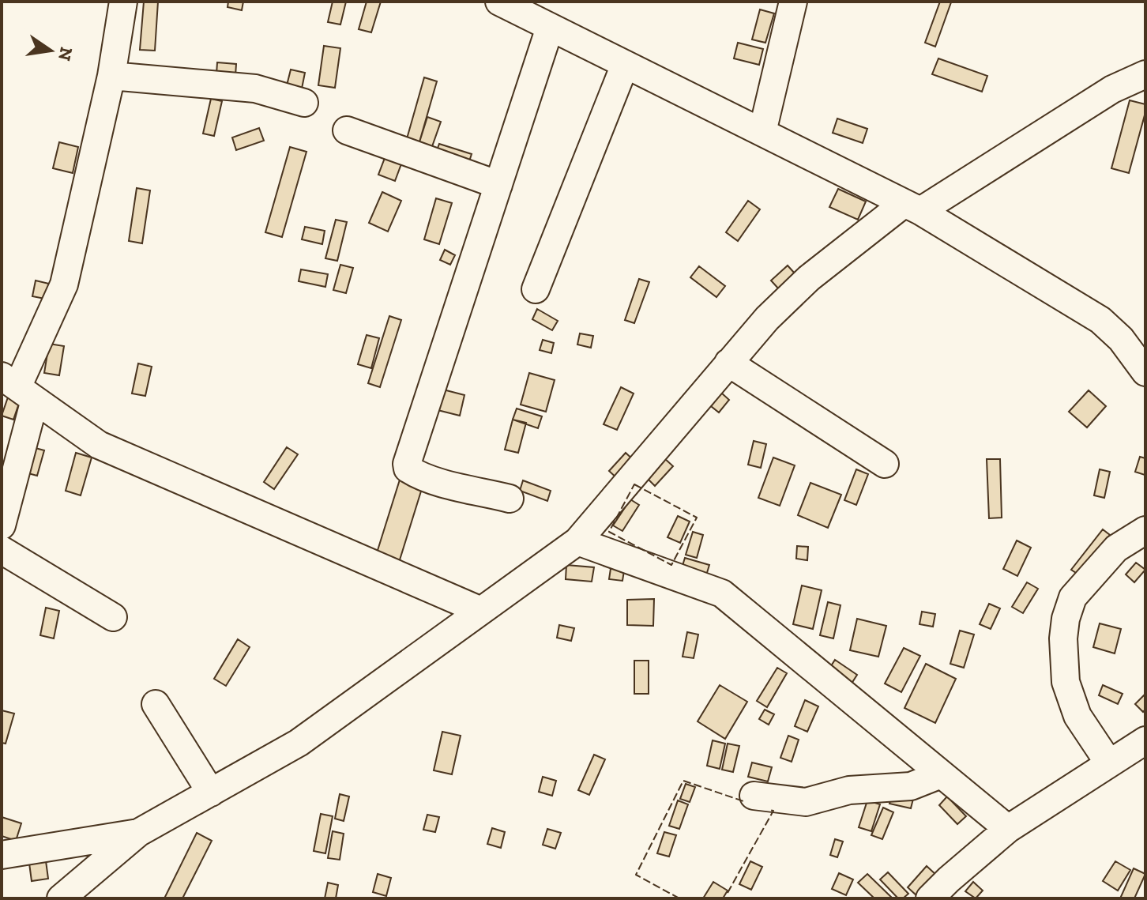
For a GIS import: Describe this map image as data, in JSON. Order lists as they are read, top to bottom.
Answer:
{
  "north": "right"
}
